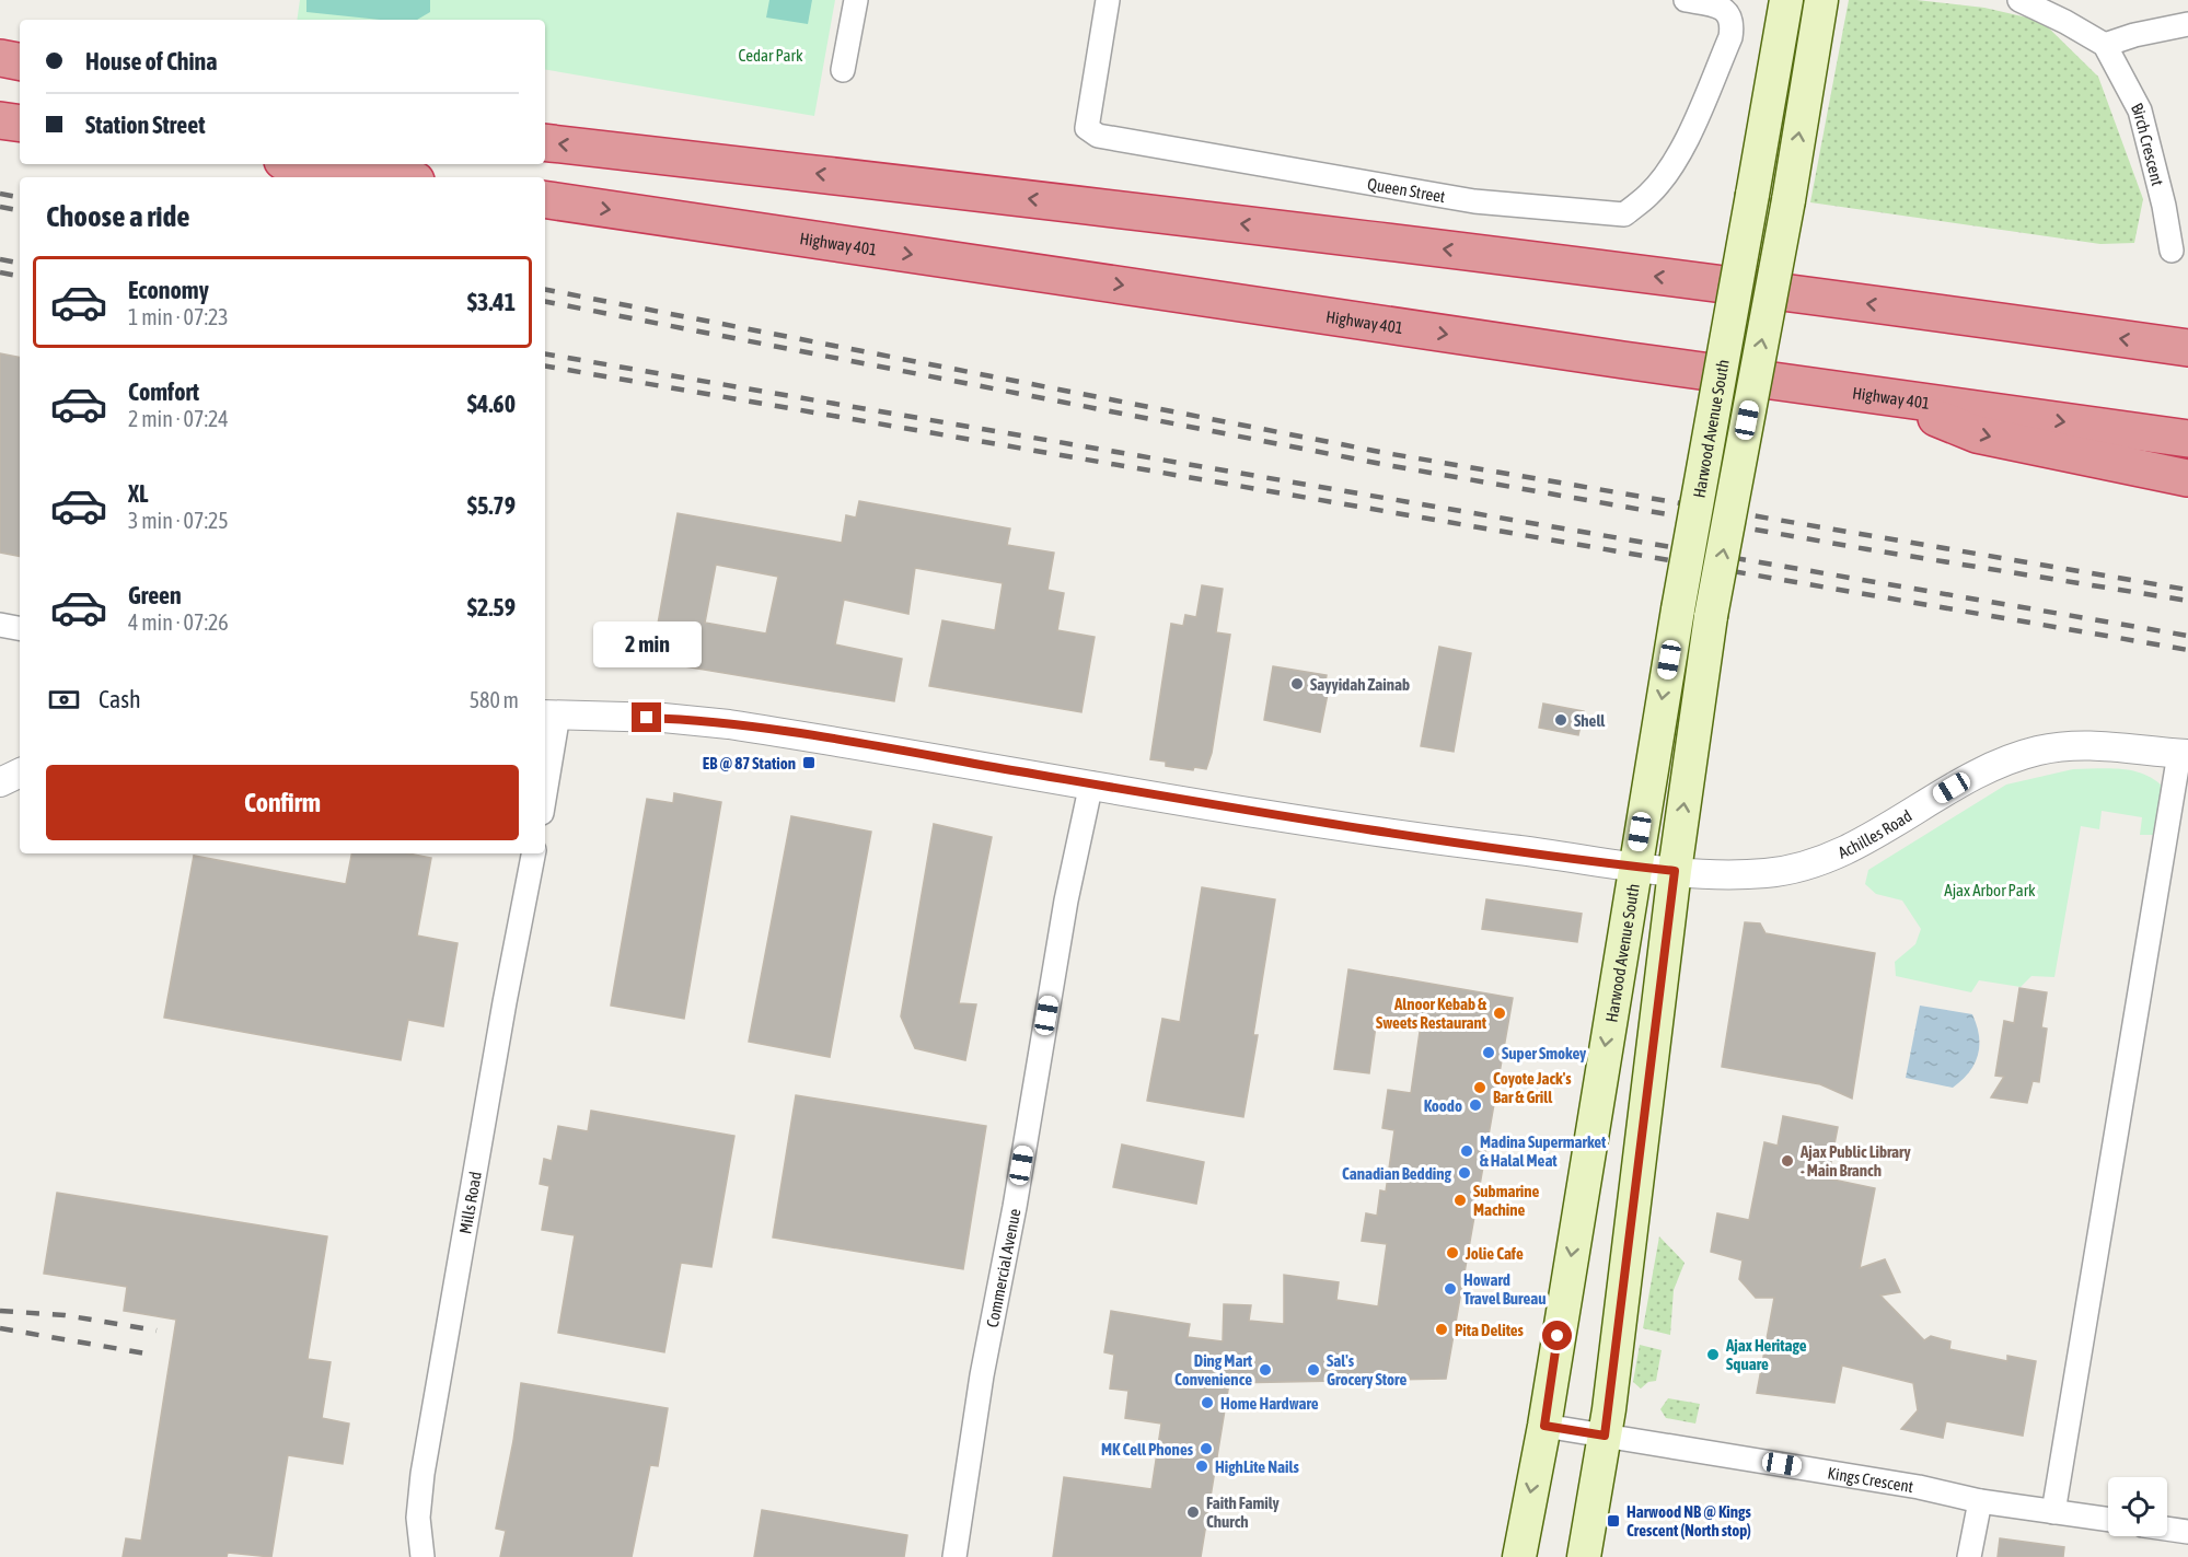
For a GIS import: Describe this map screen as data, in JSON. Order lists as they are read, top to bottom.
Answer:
{
  "streets": {
    "highway": ["Highway 401"],
    "main road": ["Harwood Avenue South"],
    "street": [
      "Birch Crescent",
      "Queen Street",
      "Achilles Road",
      "Mills Road",
      "Commercial Avenue",
      "Kings Crescent"
    ]
  },
  "crossings": [
    ["Harwood Avenue South", "Achilles Road"],
    ["Harwood Avenue South", "Kings Crescent"],
    ["Achilles Road", "Commercial Avenue"]
  ],
  "parks": ["Cedar Park", "Ajax Arbor Park"],
  "places": {
    "other": [
      "Sayyidah Zainab",
      "Shell",
      "Alnoor Kebab & Sweets Restaurant",
      "Super Smokey",
      "Coyote Jack's Bar & Grill",
      "Koodo",
      "Madina Supermarket & Halal Meat",
      "Ajax Public Library - Main Branch",
      "Canadian Bedding",
      "Submarine Machine",
      "Jolie Cafe",
      "Howard Travel Bureau",
      "Pita Delites",
      "Ajax Heritage Square",
      "Ding Mart Convenience",
      "Sal's Grocery Store",
      "Home Hardware",
      "MK Cell Phones",
      "HighLite Nails",
      "Faith Family Church"
    ],
    "transit": ["EB @ 87 Station", "Harwood NB @ Kings Crescent (North stop)"]
  },
  "page": {
    "banner": ["House of China", "Station Street"],
    "heading": "Choose a ride",
    "list": [
      {
        "name": "Economy",
        "note": "1 min · 07:23",
        "value": "$3.41"
      },
      {
        "name": "Comfort",
        "note": "2 min · 07:24",
        "value": "$4.60"
      },
      {
        "name": "XL",
        "note": "3 min · 07:25",
        "value": "$5.79"
      },
      {
        "name": "Green",
        "note": "4 min · 07:26",
        "value": "$2.59"
      }
    ],
    "bubble": "2 min",
    "pay": ["Cash", "580 m"],
    "buttons": "Confirm"
  }
}
